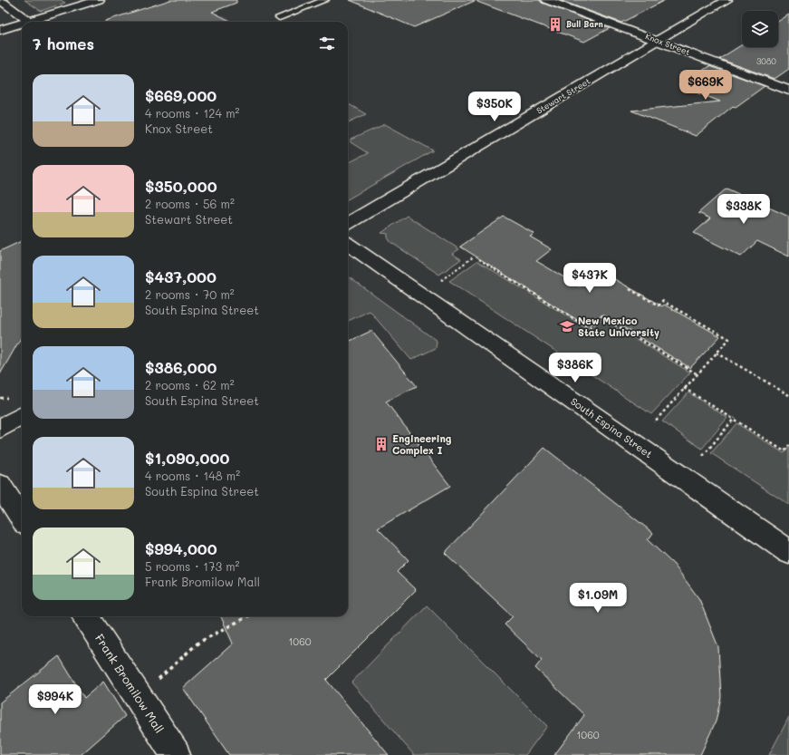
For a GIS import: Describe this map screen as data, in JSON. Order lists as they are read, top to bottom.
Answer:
{
  "streets": {
    "street": [
      "Knox Street",
      "Stewart Street",
      "South Espina Street",
      "Frank Bromilow Mall"
    ]
  },
  "crossings": [
    ["Knox Street", "Stewart Street"]
  ],
  "places": {
    "building": ["Bull Barn", "Engineering Complex I"],
    "school or university": ["New Mexico State University"]
  },
  "house_numbers": ["3080", "1060", "1060"],
  "page": {
    "heading": "7 homes",
    "list": [
      {
        "name": "$669,000",
        "note": "4 rooms · 124 m² · Knox Street"
      },
      {
        "name": "$350,000",
        "note": "2 rooms · 56 m² · Stewart Street"
      },
      {
        "name": "$437,000",
        "note": "2 rooms · 70 m² · South Espina Street"
      },
      {
        "name": "$386,000",
        "note": "2 rooms · 62 m² · South Espina Street"
      },
      {
        "name": "$1,090,000",
        "note": "4 rooms · 148 m² · South Espina Street"
      },
      {
        "name": "$994,000",
        "note": "5 rooms · 173 m² · Frank Bromilow Mall"
      }
    ],
    "price": [
      "$669K",
      "$350K",
      "$338K",
      "$437K",
      "$386K",
      "$1.09M",
      "$994K"
    ]
  }
}
